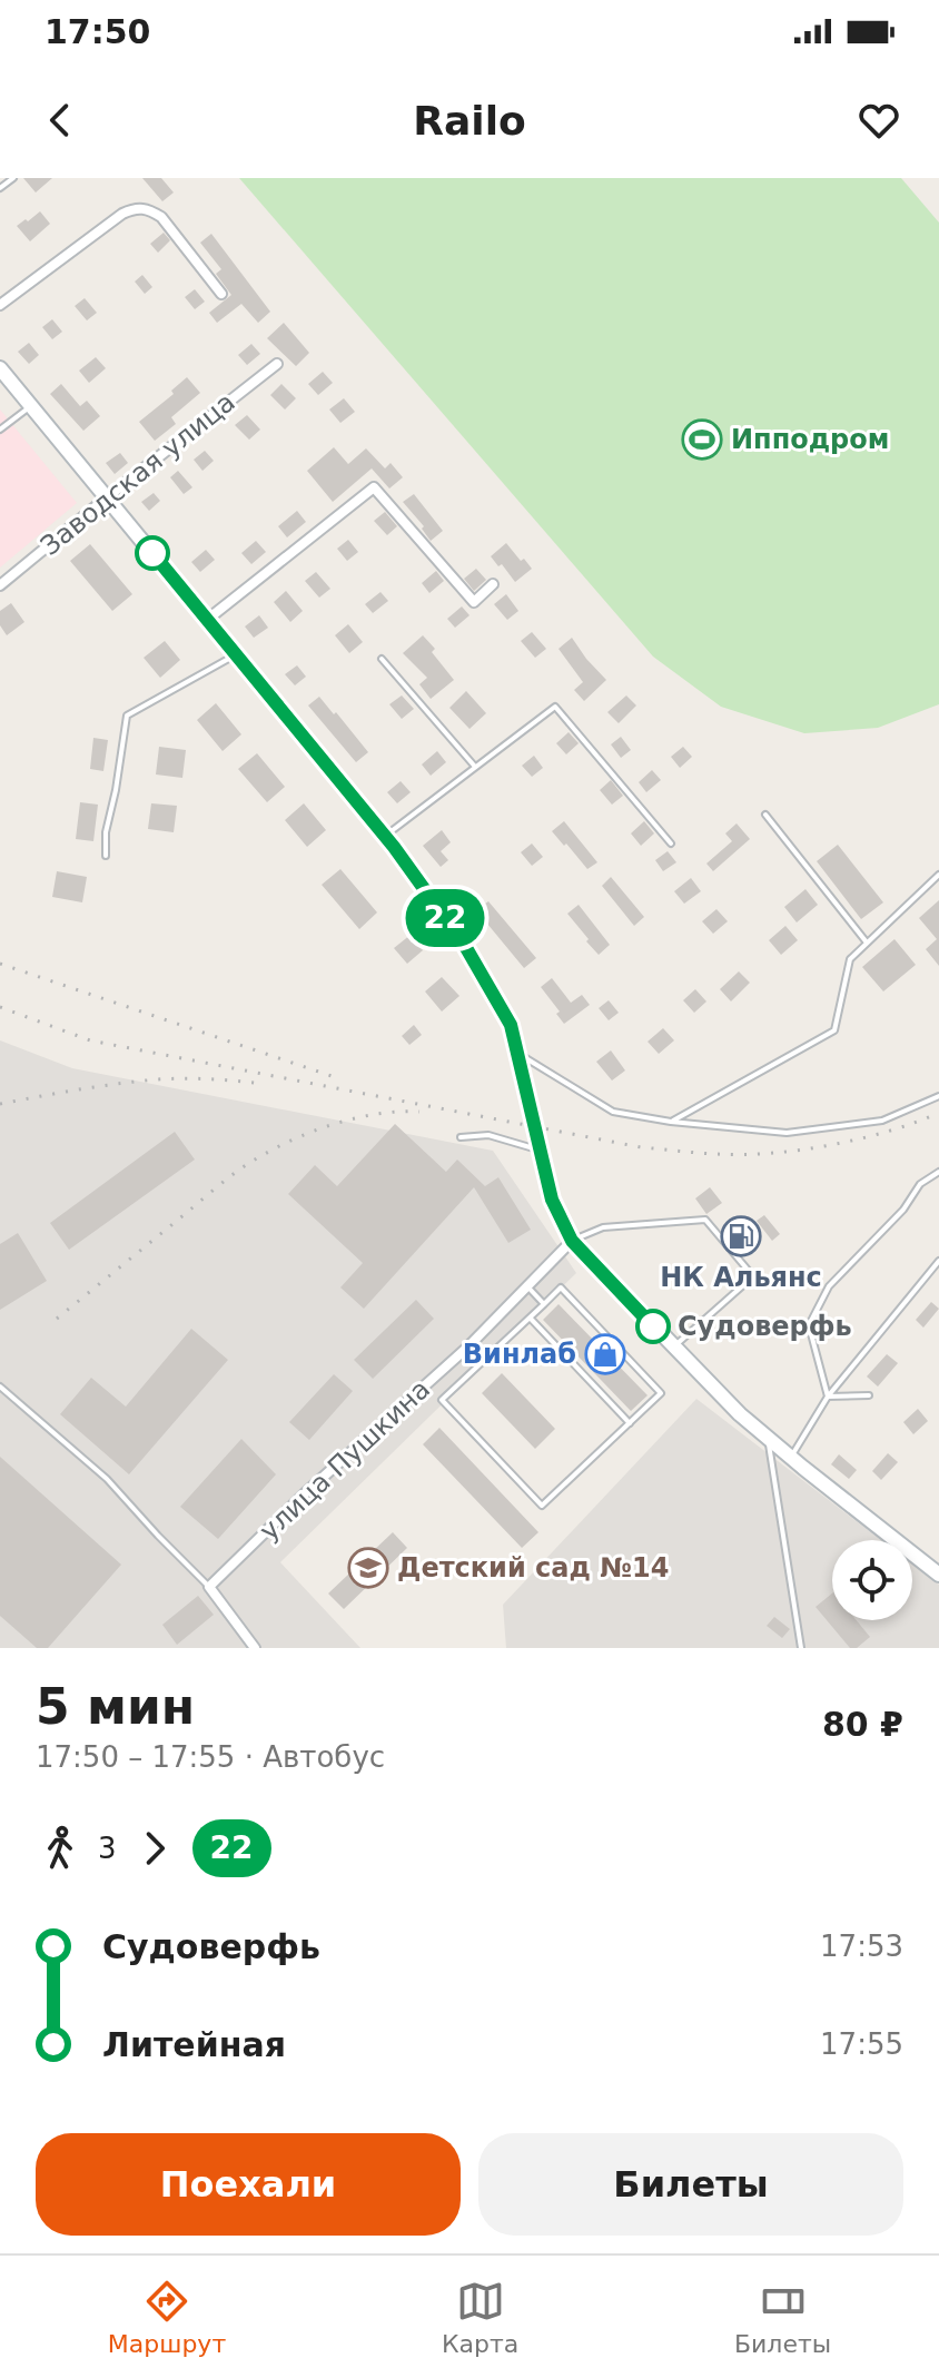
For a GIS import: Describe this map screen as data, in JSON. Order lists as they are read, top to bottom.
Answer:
{
  "streets": {
    "street": ["Заводская улица", "улица Пушкина"]
  },
  "places": {
    "sports": ["Ипподром"],
    "fuel station": ["НК Альянс"],
    "other": ["Судоверфь"],
    "shop": ["Винлаб"],
    "school or university": ["Детский сад №14"]
  },
  "lines": ["bus line 22"],
  "page": {
    "status": "17:50",
    "header": "Railo",
    "on_map": "22",
    "heading": ["5 мин", "17:50 – 17:55 · Автобус", "80 ₽"],
    "legs": ["3", "22"],
    "list": [
      {
        "name": "Судоверфь",
        "value": "17:53"
      },
      {
        "name": "Литейная",
        "value": "17:55"
      }
    ],
    "buttons": ["Поехали", "Билеты"],
    "tabs": ["Маршрут", "Карта", "Билеты"]
  }
}
